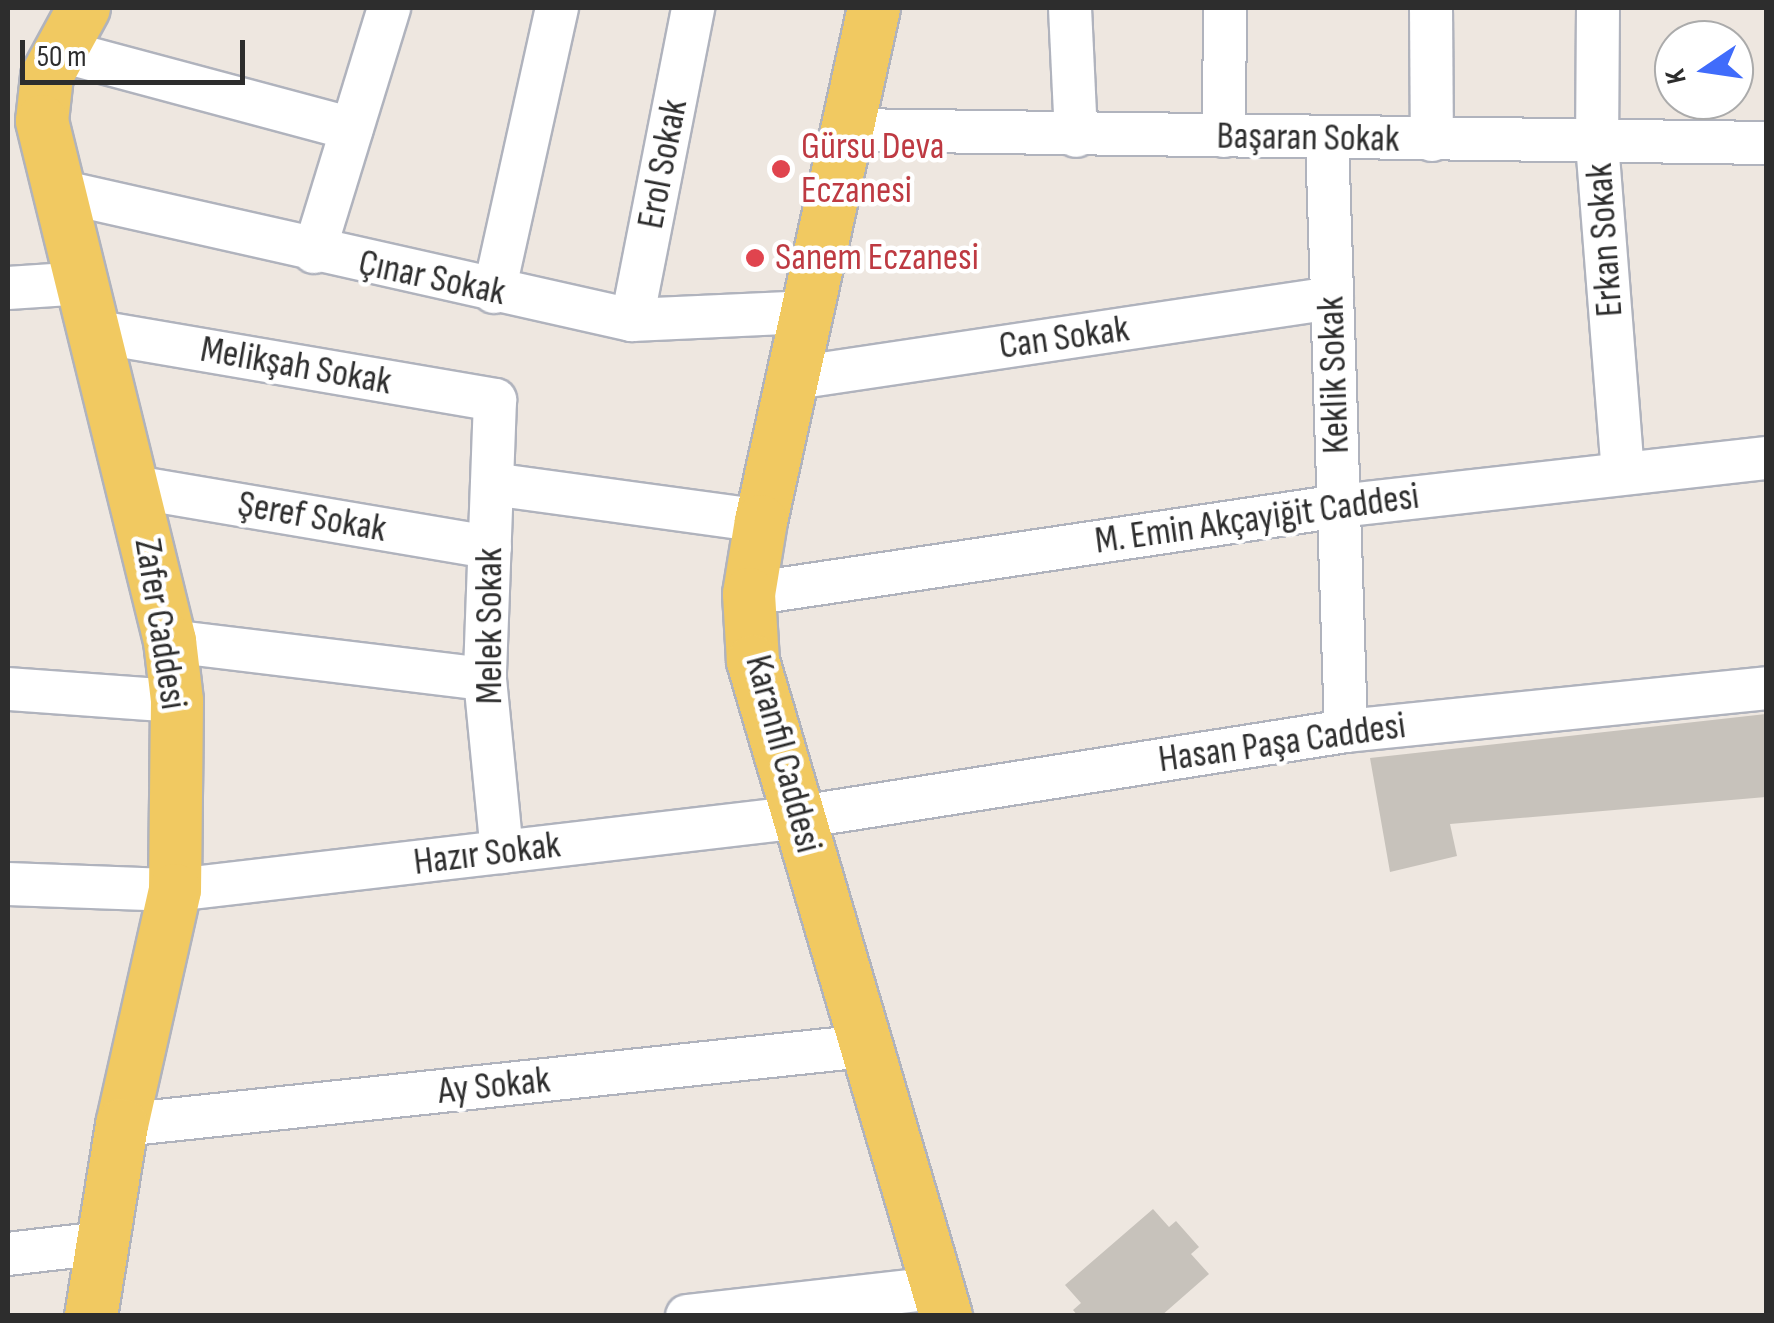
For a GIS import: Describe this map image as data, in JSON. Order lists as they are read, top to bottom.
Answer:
{
  "streets": {
    "main road": ["Zafer Caddesi", "Karanfil Caddesi"],
    "street": [
      "Başaran Sokak",
      "Erol Sokak",
      "Erkan Sokak",
      "Çınar Sokak",
      "Can Sokak",
      "Melikşah Sokak",
      "Keklik Sokak",
      "Şeref Sokak",
      "M. Emin Akçayiğit Caddesi",
      "Melek Sokak",
      "Hasan Paşa Caddesi",
      "Hazır Sokak",
      "Ay Sokak"
    ]
  },
  "crossings": [
    ["Başaran Sokak", "Erkan Sokak"],
    ["Başaran Sokak", "Keklik Sokak"],
    ["Başaran Sokak", "Karanfil Caddesi"],
    ["Erol Sokak", "Çınar Sokak"],
    ["Erkan Sokak", "M. Emin Akçayiğit Caddesi"],
    ["Çınar Sokak", "Zafer Caddesi"],
    ["Çınar Sokak", "Karanfil Caddesi"],
    ["Can Sokak", "Keklik Sokak"],
    ["Can Sokak", "Karanfil Caddesi"],
    ["Melikşah Sokak", "Zafer Caddesi"],
    ["Melikşah Sokak", "Melek Sokak"],
    ["Keklik Sokak", "M. Emin Akçayiğit Caddesi"],
    ["Keklik Sokak", "Hasan Paşa Caddesi"],
    ["Şeref Sokak", "Zafer Caddesi"],
    ["Şeref Sokak", "Melek Sokak"],
    ["M. Emin Akçayiğit Caddesi", "Karanfil Caddesi"],
    ["Zafer Caddesi", "Hazır Sokak"],
    ["Zafer Caddesi", "Ay Sokak"],
    ["Melek Sokak", "Hazır Sokak"],
    ["Hasan Paşa Caddesi", "Karanfil Caddesi"],
    ["Hasan Paşa Caddesi", "Hazır Sokak"],
    ["Karanfil Caddesi", "Hazır Sokak"],
    ["Karanfil Caddesi", "Ay Sokak"]
  ],
  "places": ["Gürsu Deva Eczanesi", "Sanem Eczanesi"],
  "scale_bar": "50 m",
  "north": "left"
}
